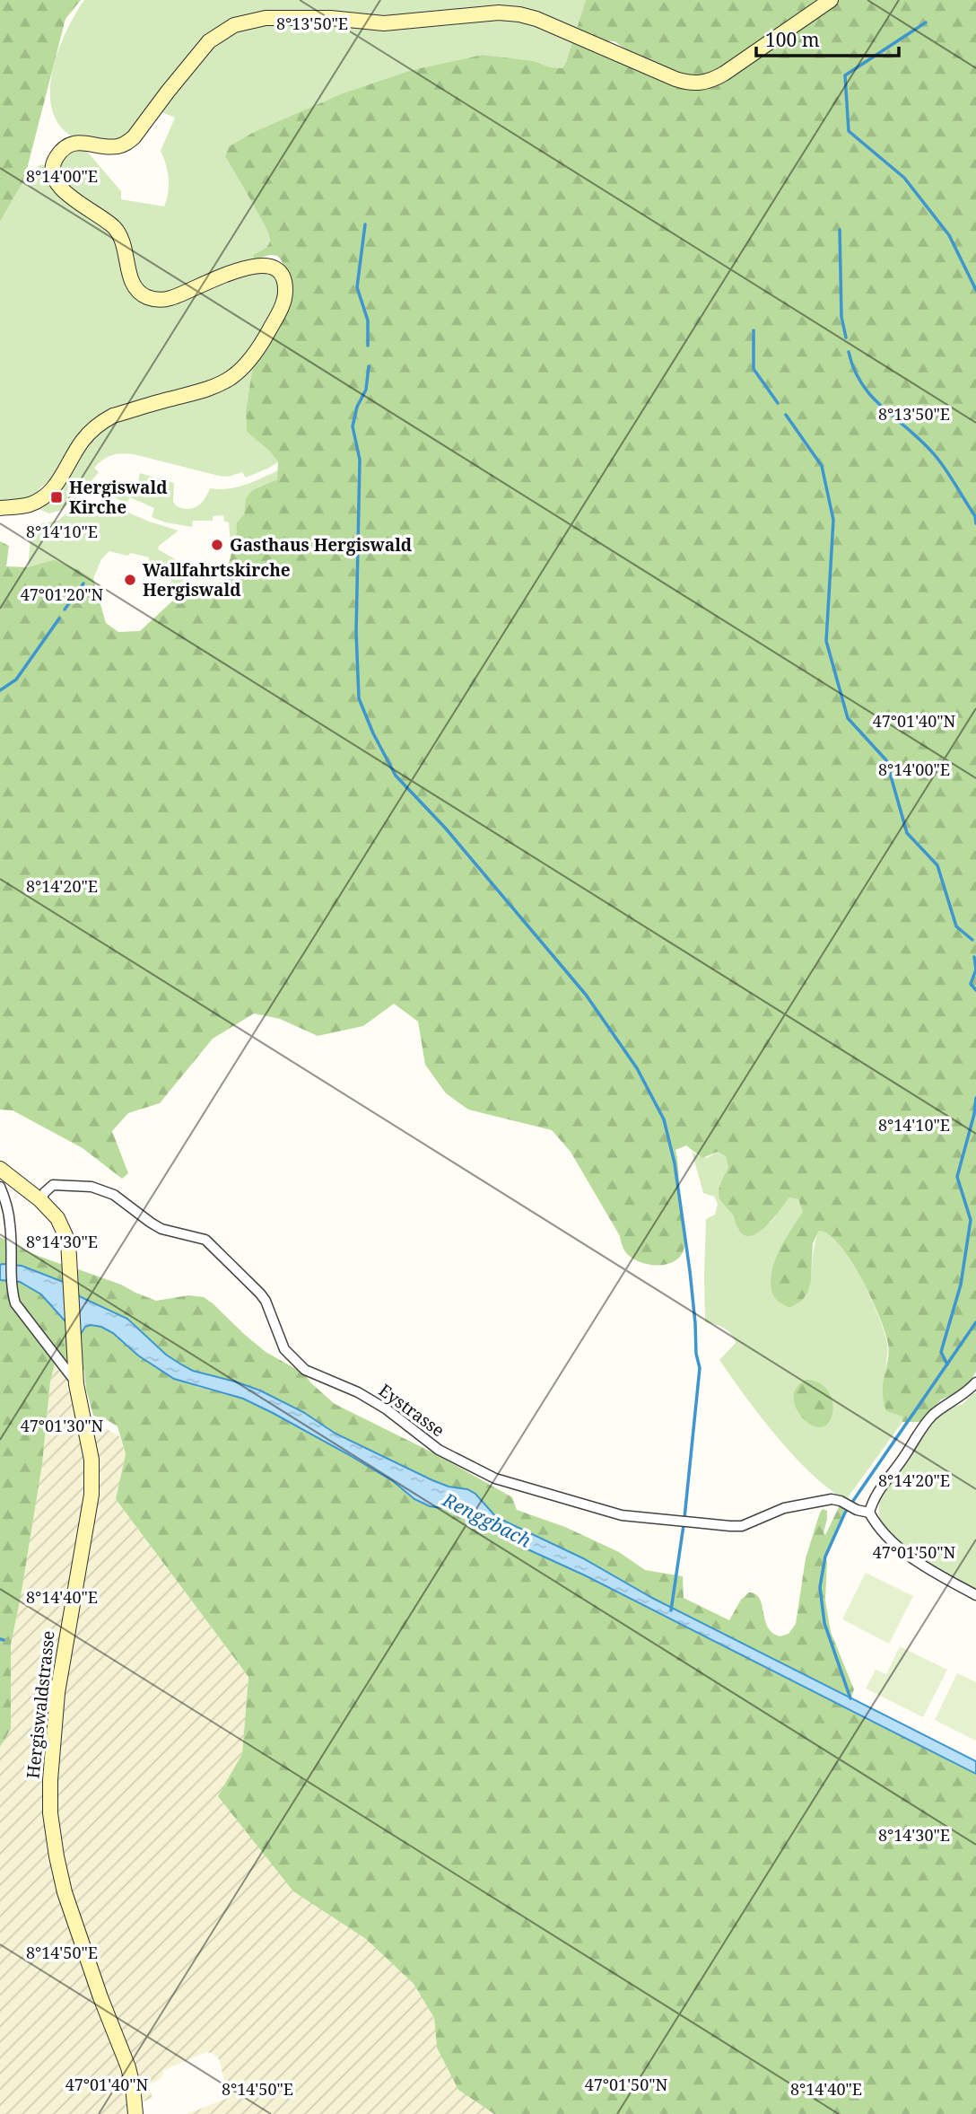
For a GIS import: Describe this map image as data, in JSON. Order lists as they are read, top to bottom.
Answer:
{
  "streets": {
    "street": ["Eystrasse", "Hergiswaldstrasse"]
  },
  "crossings": [
    ["Eystrasse", "Hergiswaldstrasse"]
  ],
  "water": ["Renggbach"],
  "places": {
    "transit": ["Hergiswald Kirche"],
    "other": ["Gasthaus Hergiswald", "Wallfahrtskirche Hergiswald"]
  },
  "scale_bar": "100 m",
  "coordinates": [
    "8°13'50\"E",
    "8°14'00\"E",
    "8°14'10\"E",
    "47°01'20\"N",
    "47°01'40\"N",
    "8°14'20\"E",
    "8°14'30\"E",
    "47°01'30\"N",
    "47°01'50\"N",
    "8°14'40\"E",
    "8°14'50\"E"
  ]
}
